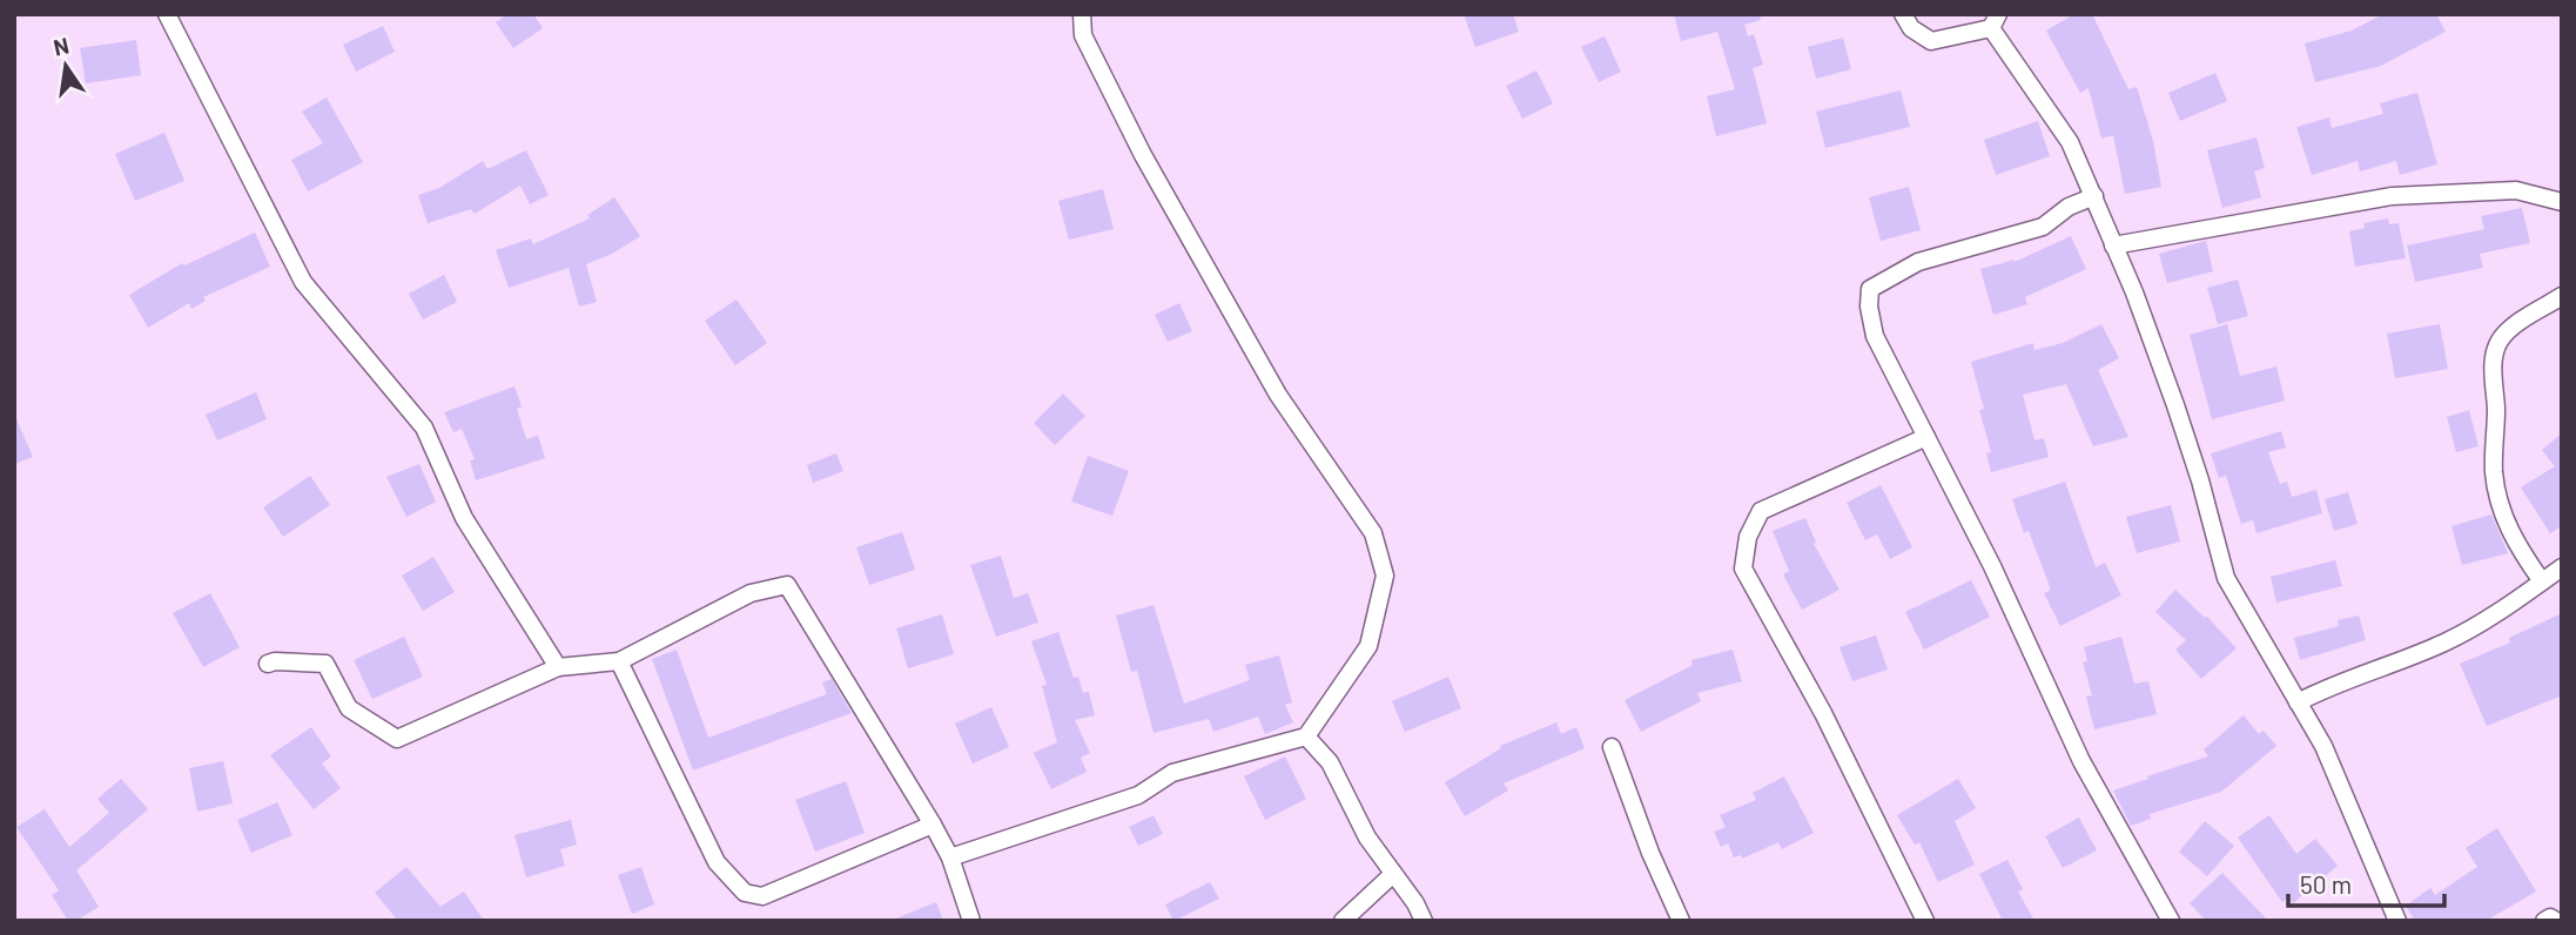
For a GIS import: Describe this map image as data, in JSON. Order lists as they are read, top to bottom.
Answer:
{
  "scale_bar": "50 m",
  "north": "top"
}
